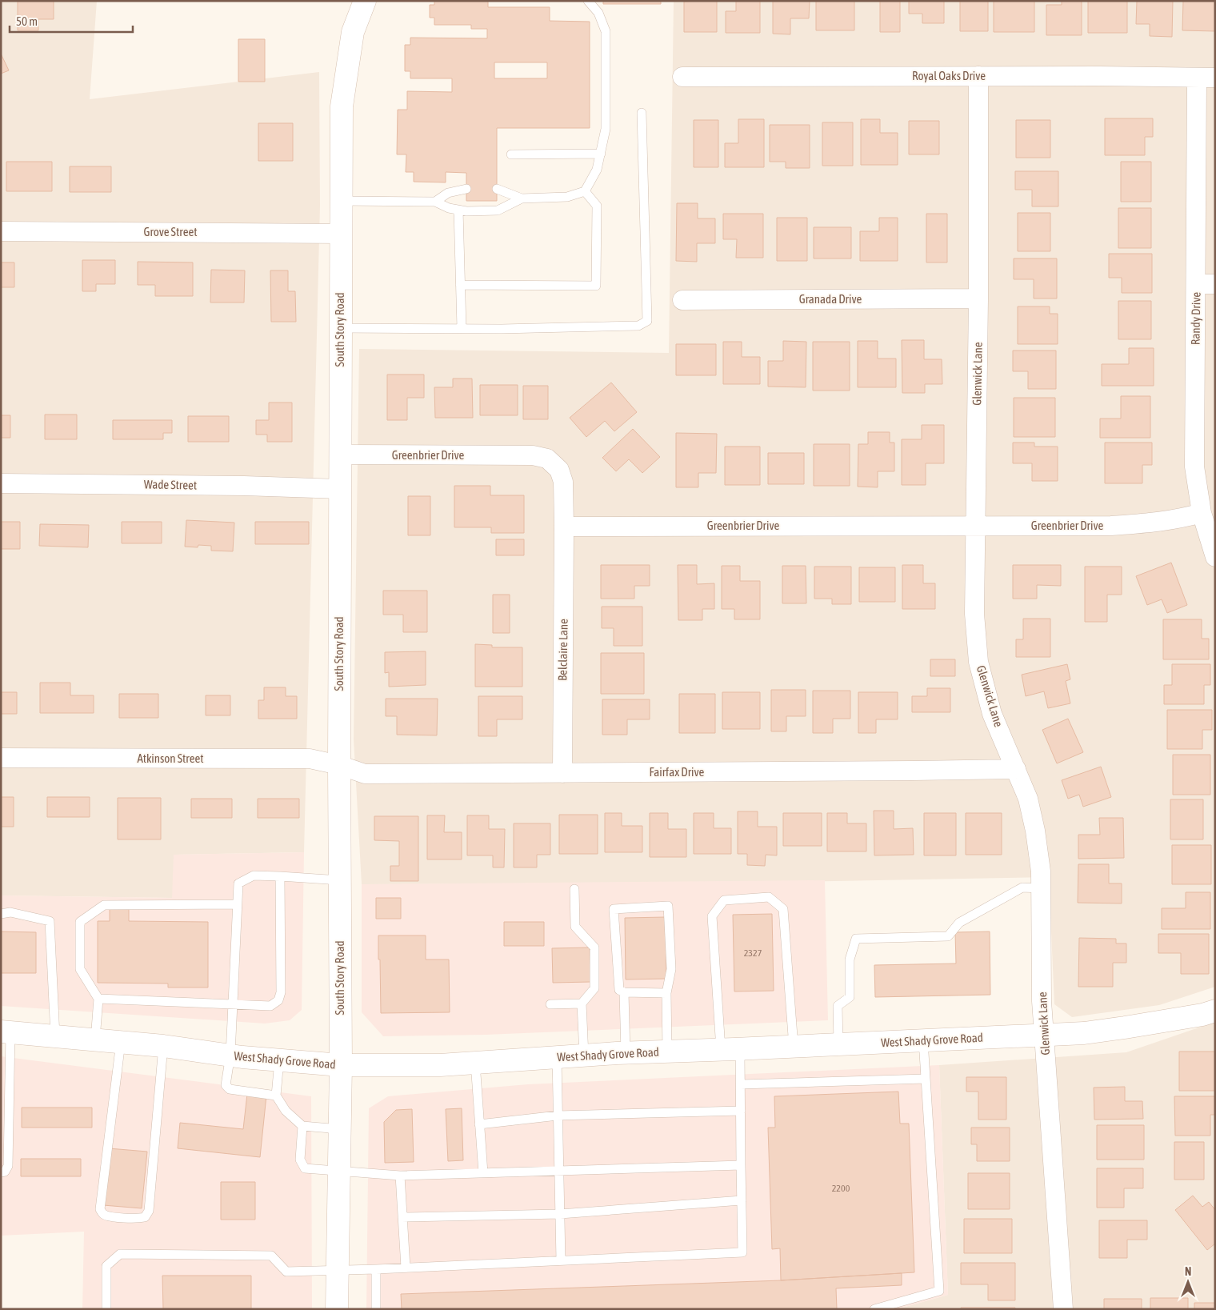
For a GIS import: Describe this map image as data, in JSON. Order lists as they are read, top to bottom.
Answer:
{
  "streets": {
    "main road": ["South Story Road", "West Shady Grove Road"],
    "street": [
      "Royal Oaks Drive",
      "Grove Street",
      "Granada Drive",
      "Randy Drive",
      "Glenwick Lane",
      "Greenbrier Drive",
      "Wade Street",
      "Belclaire Lane",
      "Atkinson Street",
      "Fairfax Drive"
    ]
  },
  "crossings": [
    ["Royal Oaks Drive", "Randy Drive"],
    ["Royal Oaks Drive", "Glenwick Lane"],
    ["Grove Street", "South Story Road"],
    ["Granada Drive", "Glenwick Lane"],
    ["Randy Drive", "Greenbrier Drive"],
    ["South Story Road", "Greenbrier Drive"],
    ["South Story Road", "Wade Street"],
    ["South Story Road", "Atkinson Street"],
    ["South Story Road", "Fairfax Drive"],
    ["South Story Road", "West Shady Grove Road"],
    ["Glenwick Lane", "Greenbrier Drive"],
    ["Glenwick Lane", "Fairfax Drive"],
    ["Glenwick Lane", "West Shady Grove Road"],
    ["Greenbrier Drive", "Belclaire Lane"],
    ["Belclaire Lane", "Fairfax Drive"],
    ["Atkinson Street", "Fairfax Drive"]
  ],
  "house_numbers": ["2327", "2200"],
  "scale_bar": "50 m",
  "north": "top"
}
